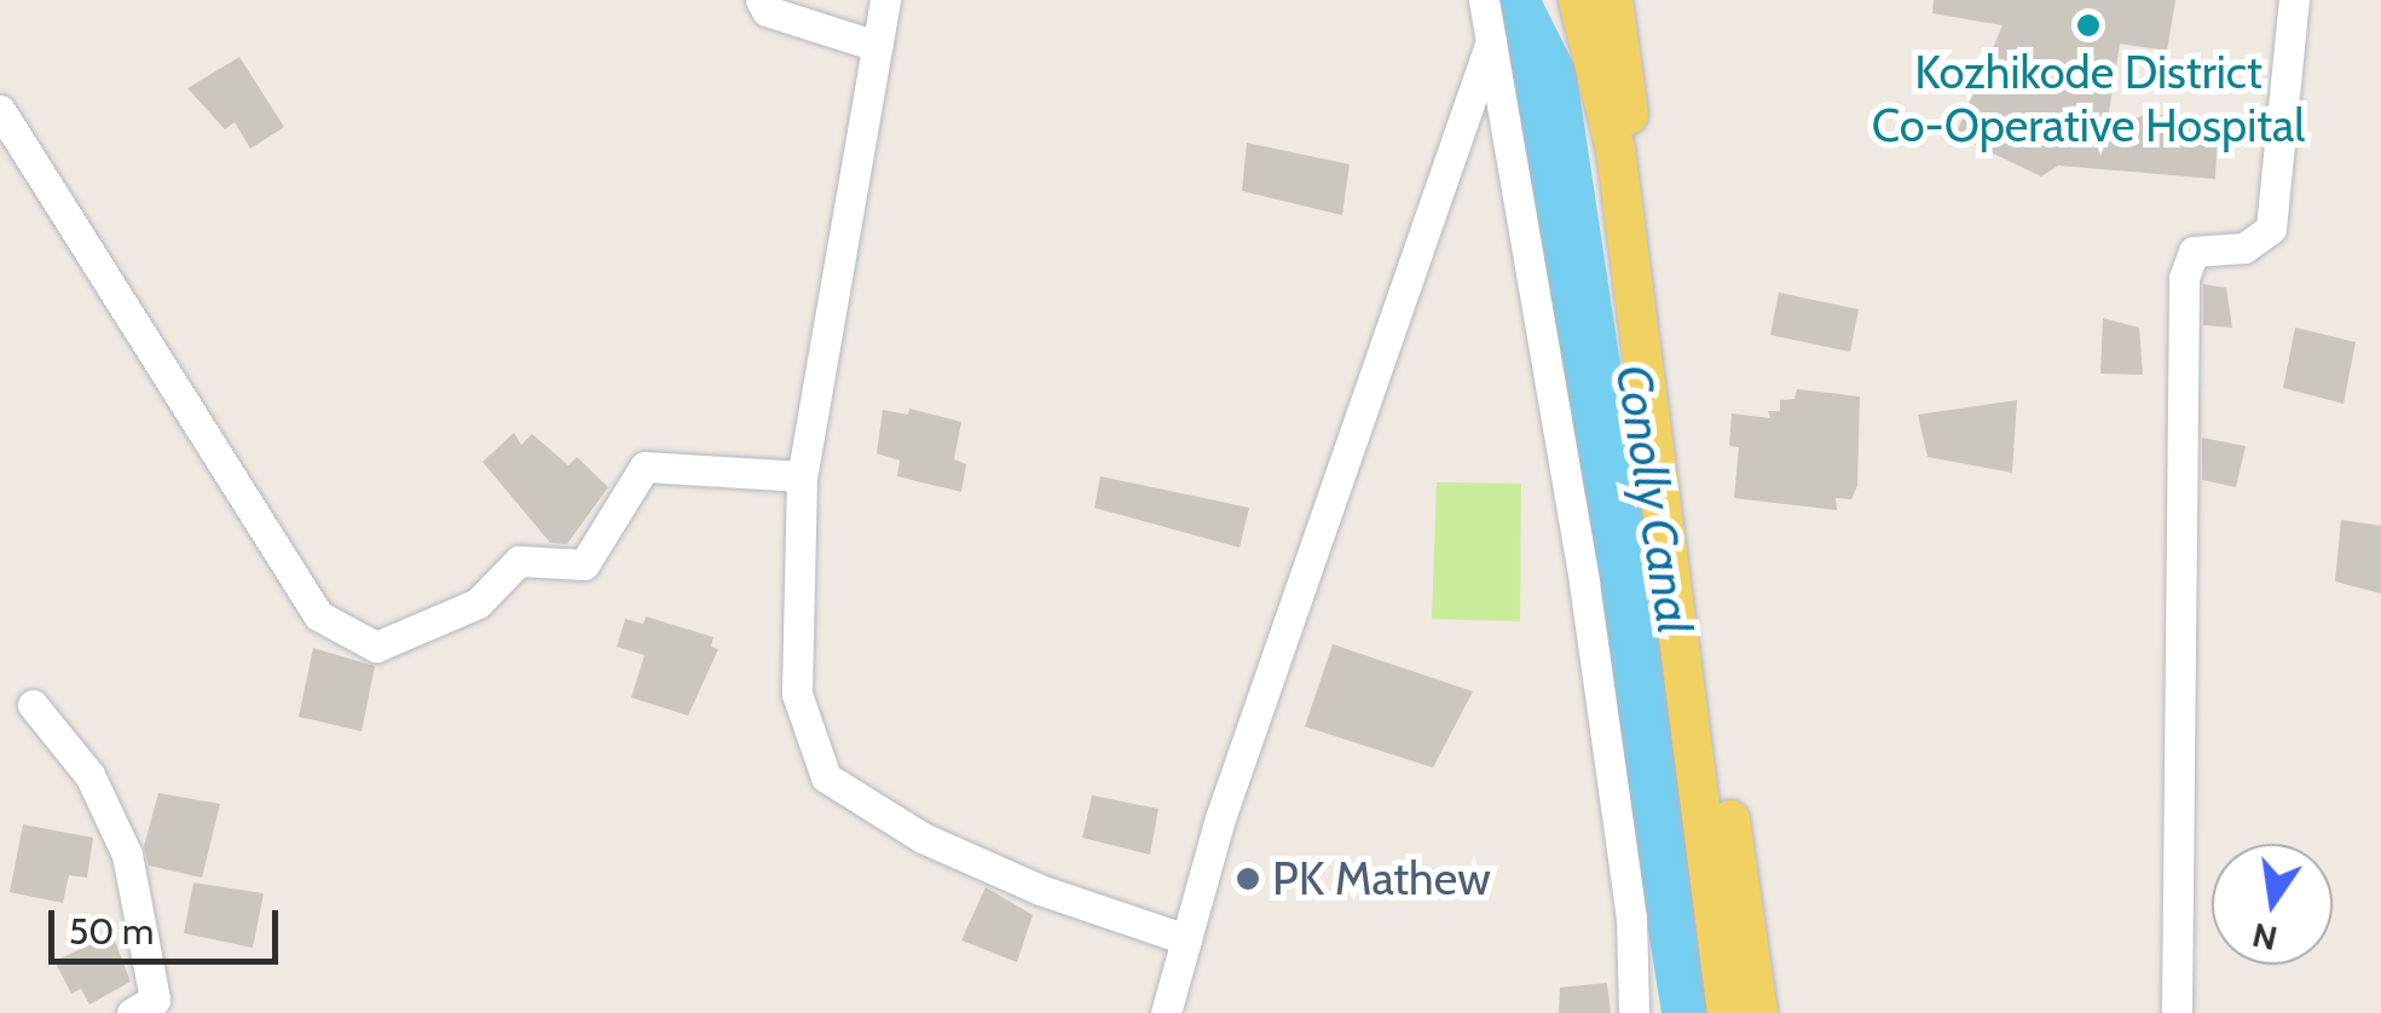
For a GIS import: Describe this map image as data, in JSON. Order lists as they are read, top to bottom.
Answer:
{
  "water": ["Conolly Canal"],
  "places": ["Kozhikode District Co-Operative Hospital", "PK Mathew"],
  "scale_bar": "50 m",
  "north": "bottom"
}
